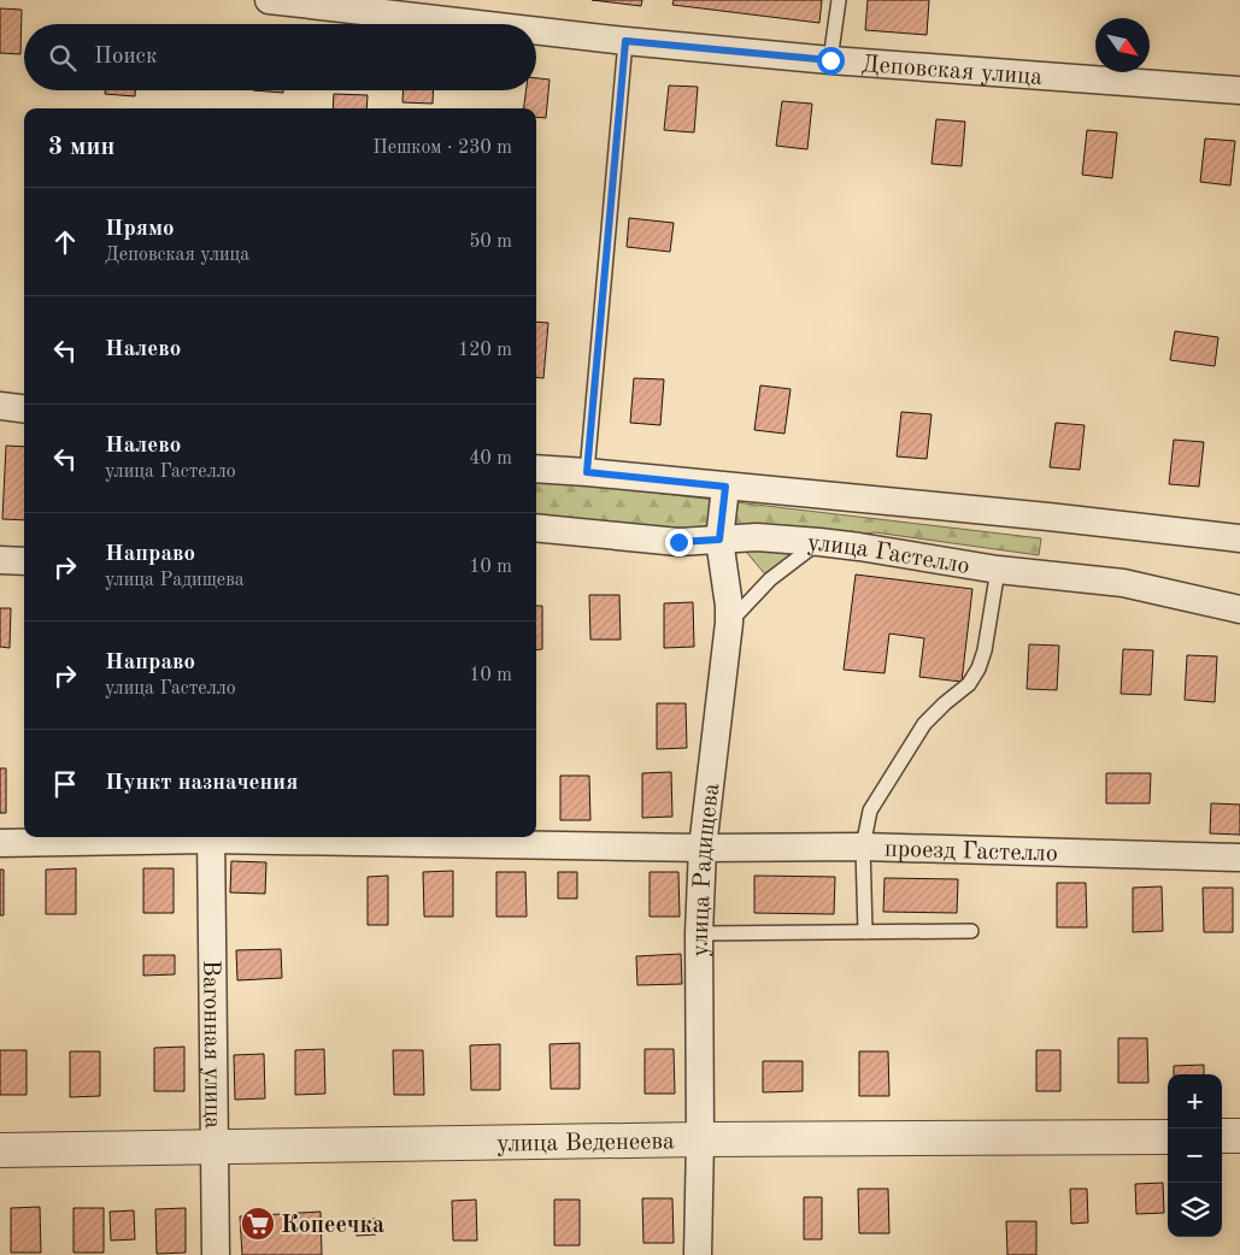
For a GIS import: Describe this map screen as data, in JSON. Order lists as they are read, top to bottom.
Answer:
{
  "streets": {
    "street": [
      "Деповская улица",
      "улица Гастелло",
      "проезд Гастелло",
      "улица Радищева",
      "Вагонная улица",
      "улица Веденеева"
    ]
  },
  "crossings": [
    ["улица Гастелло", "улица Радищева"],
    ["проезд Гастелло", "улица Радищева"],
    ["улица Радищева", "улица Веденеева"],
    ["Вагонная улица", "улица Веденеева"]
  ],
  "places": {
    "supermarket": ["Копеечка"]
  },
  "north": "bottom right",
  "page": {
    "search": "Поиск",
    "heading": ["3 мин", "Пешком · 230 m"],
    "list": [
      ["Прямо", "Деповская улица", "50 m"],
      ["Налево", "120 m"],
      ["Налево", "улица Гастелло", "40 m"],
      ["Направо", "улица Радищева", "10 m"],
      ["Направо", "улица Гастелло", "10 m"],
      "Пункт назначения"
    ],
    "map_buttons": ["+", "−"]
  }
}
